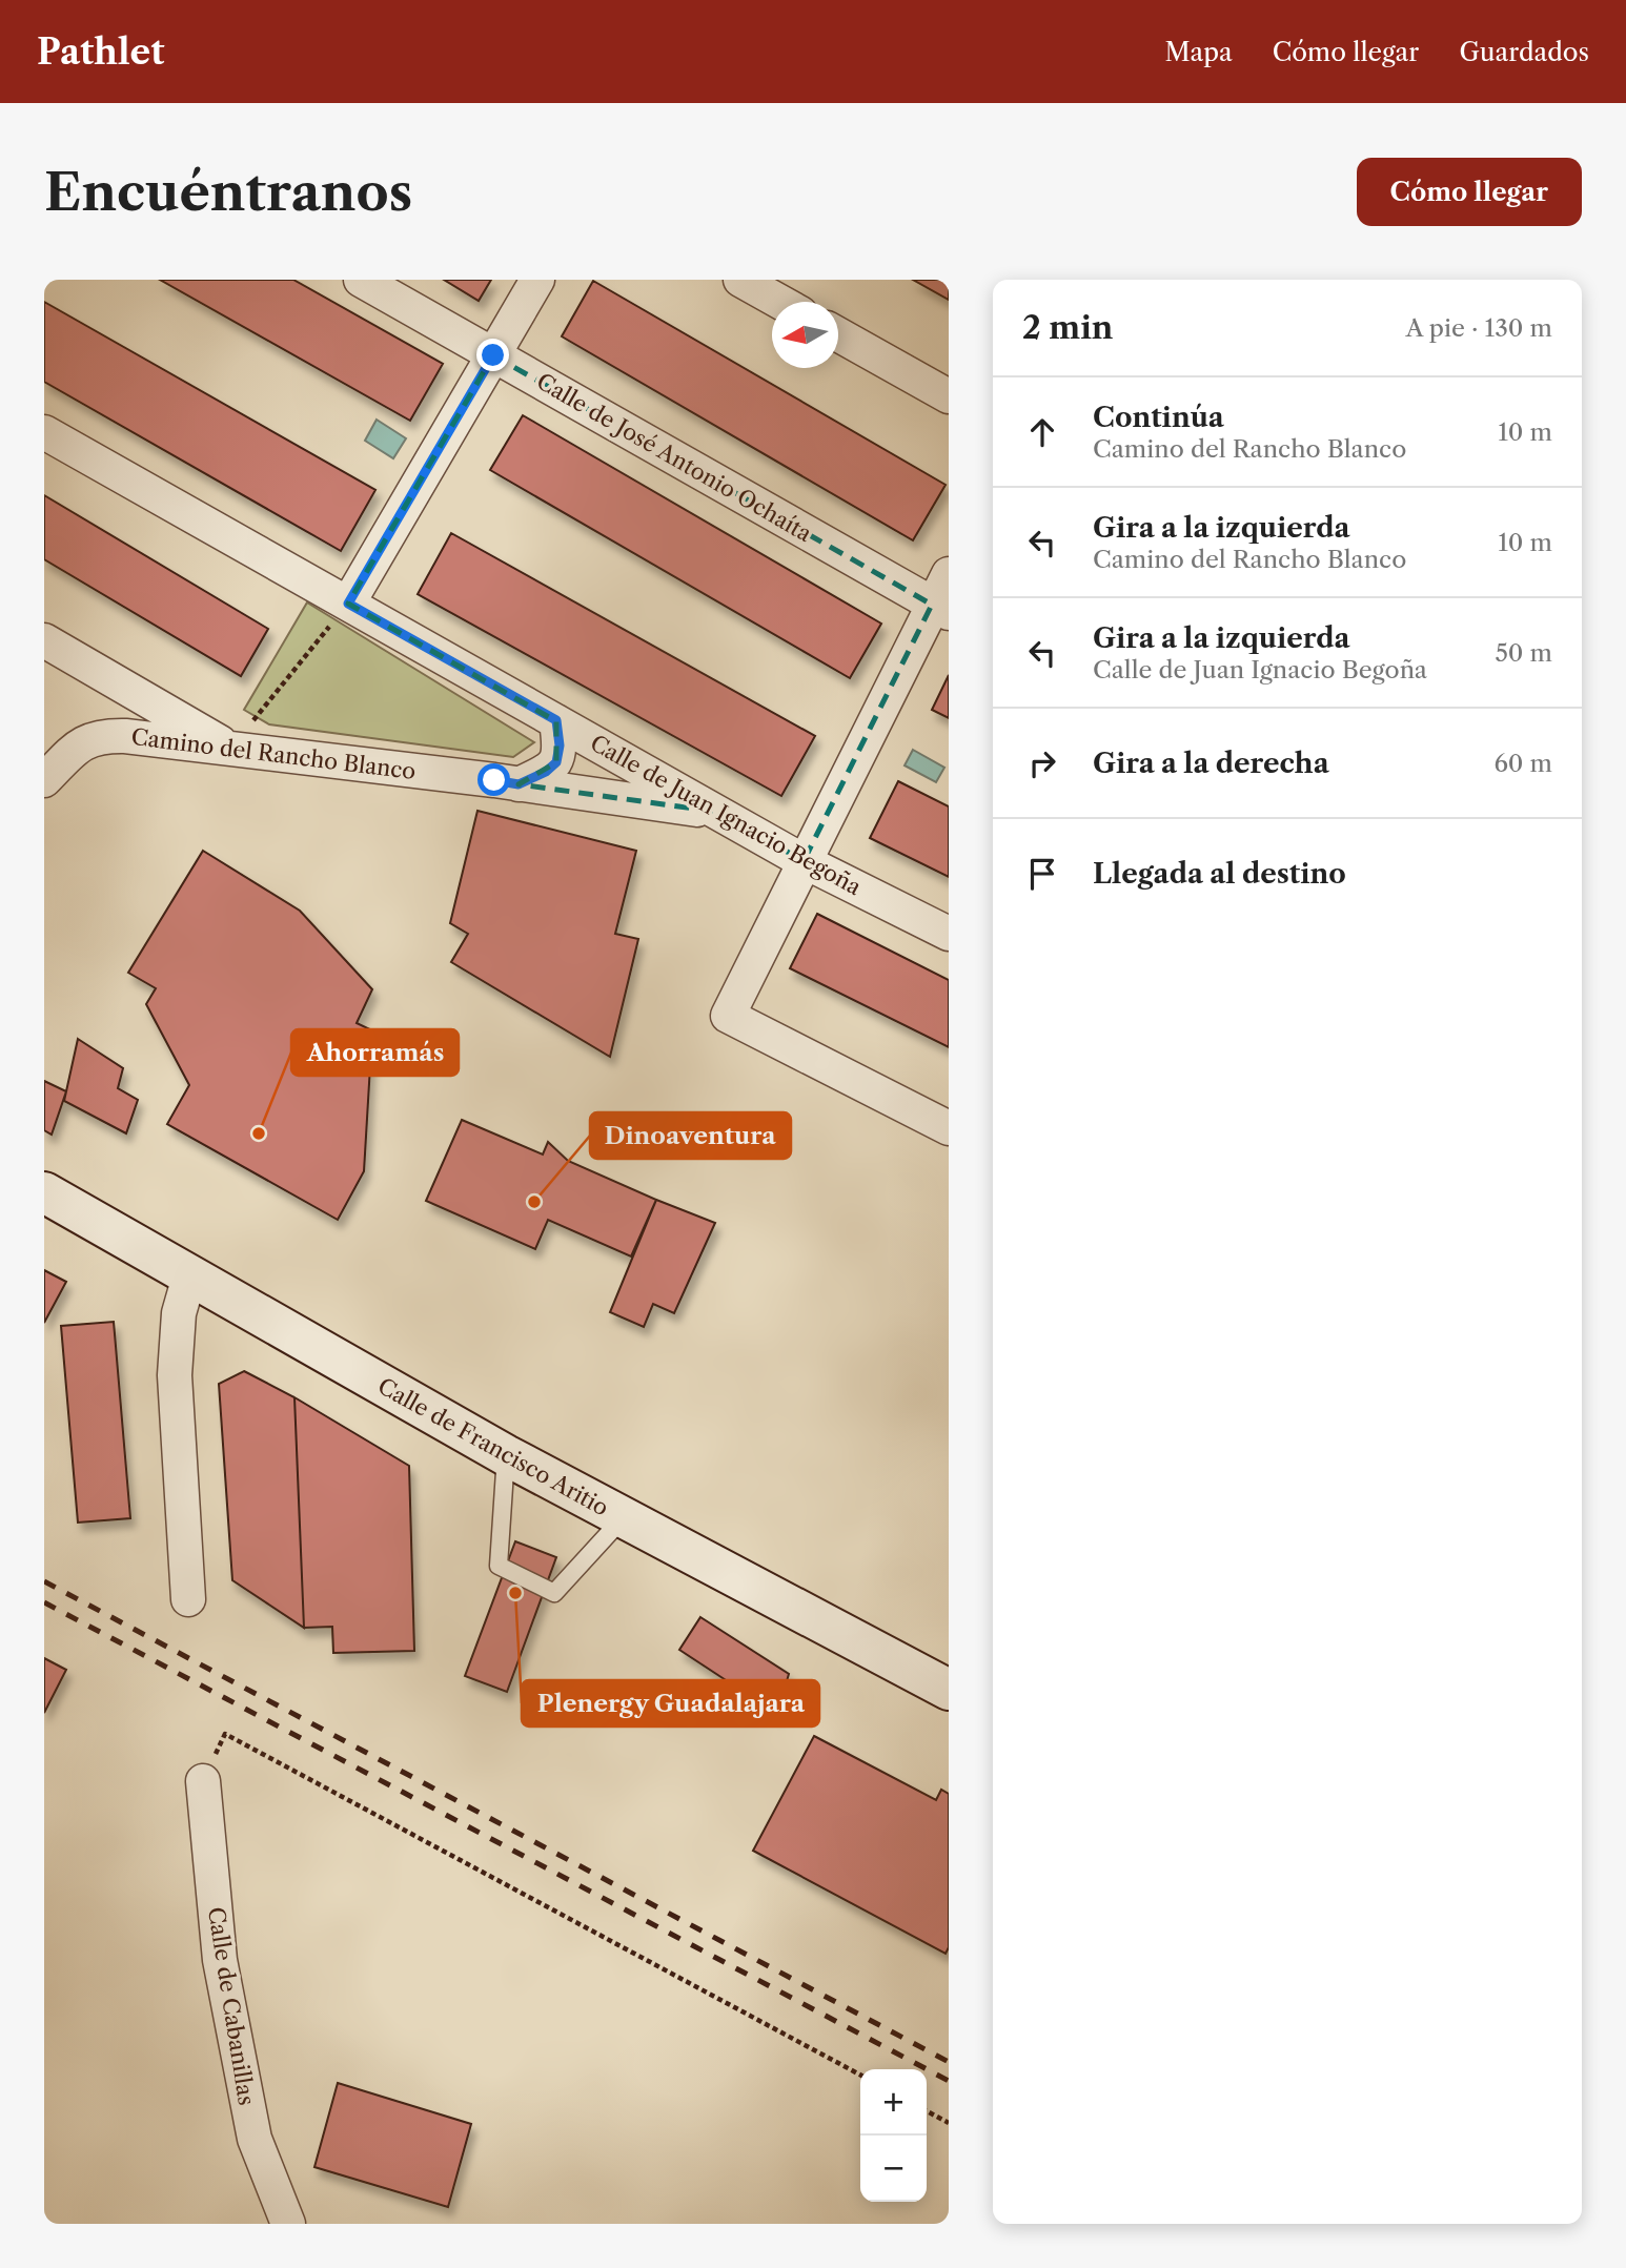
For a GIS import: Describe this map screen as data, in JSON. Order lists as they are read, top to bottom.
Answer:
{
  "streets": {
    "main road": ["Calle de Francisco Aritio"],
    "street": [
      "Calle de José Antonio Ochaíta",
      "Camino del Rancho Blanco",
      "Calle de Juan Ignacio Begoña",
      "Calle de Cabanillas"
    ]
  },
  "crossings": [
    ["Camino del Rancho Blanco", "Calle de Juan Ignacio Begoña"]
  ],
  "places": ["Ahorramás", "Dinoaventura", "Plenergy Guadalajara"],
  "north": "left",
  "page": {
    "header": "Pathlet",
    "nav": ["Mapa", "Cómo llegar", "Guardados"],
    "buttons": "Cómo llegar",
    "title": "Encuéntranos",
    "heading": ["2 min", "A pie · 130 m"],
    "list": [
      ["Continúa", "Camino del Rancho Blanco", "10 m"],
      ["Gira a la izquierda", "Camino del Rancho Blanco", "10 m"],
      ["Gira a la izquierda", "Calle de Juan Ignacio Begoña", "50 m"],
      ["Gira a la derecha", "60 m"],
      "Llegada al destino"
    ],
    "map_buttons": ["+", "−"]
  }
}
